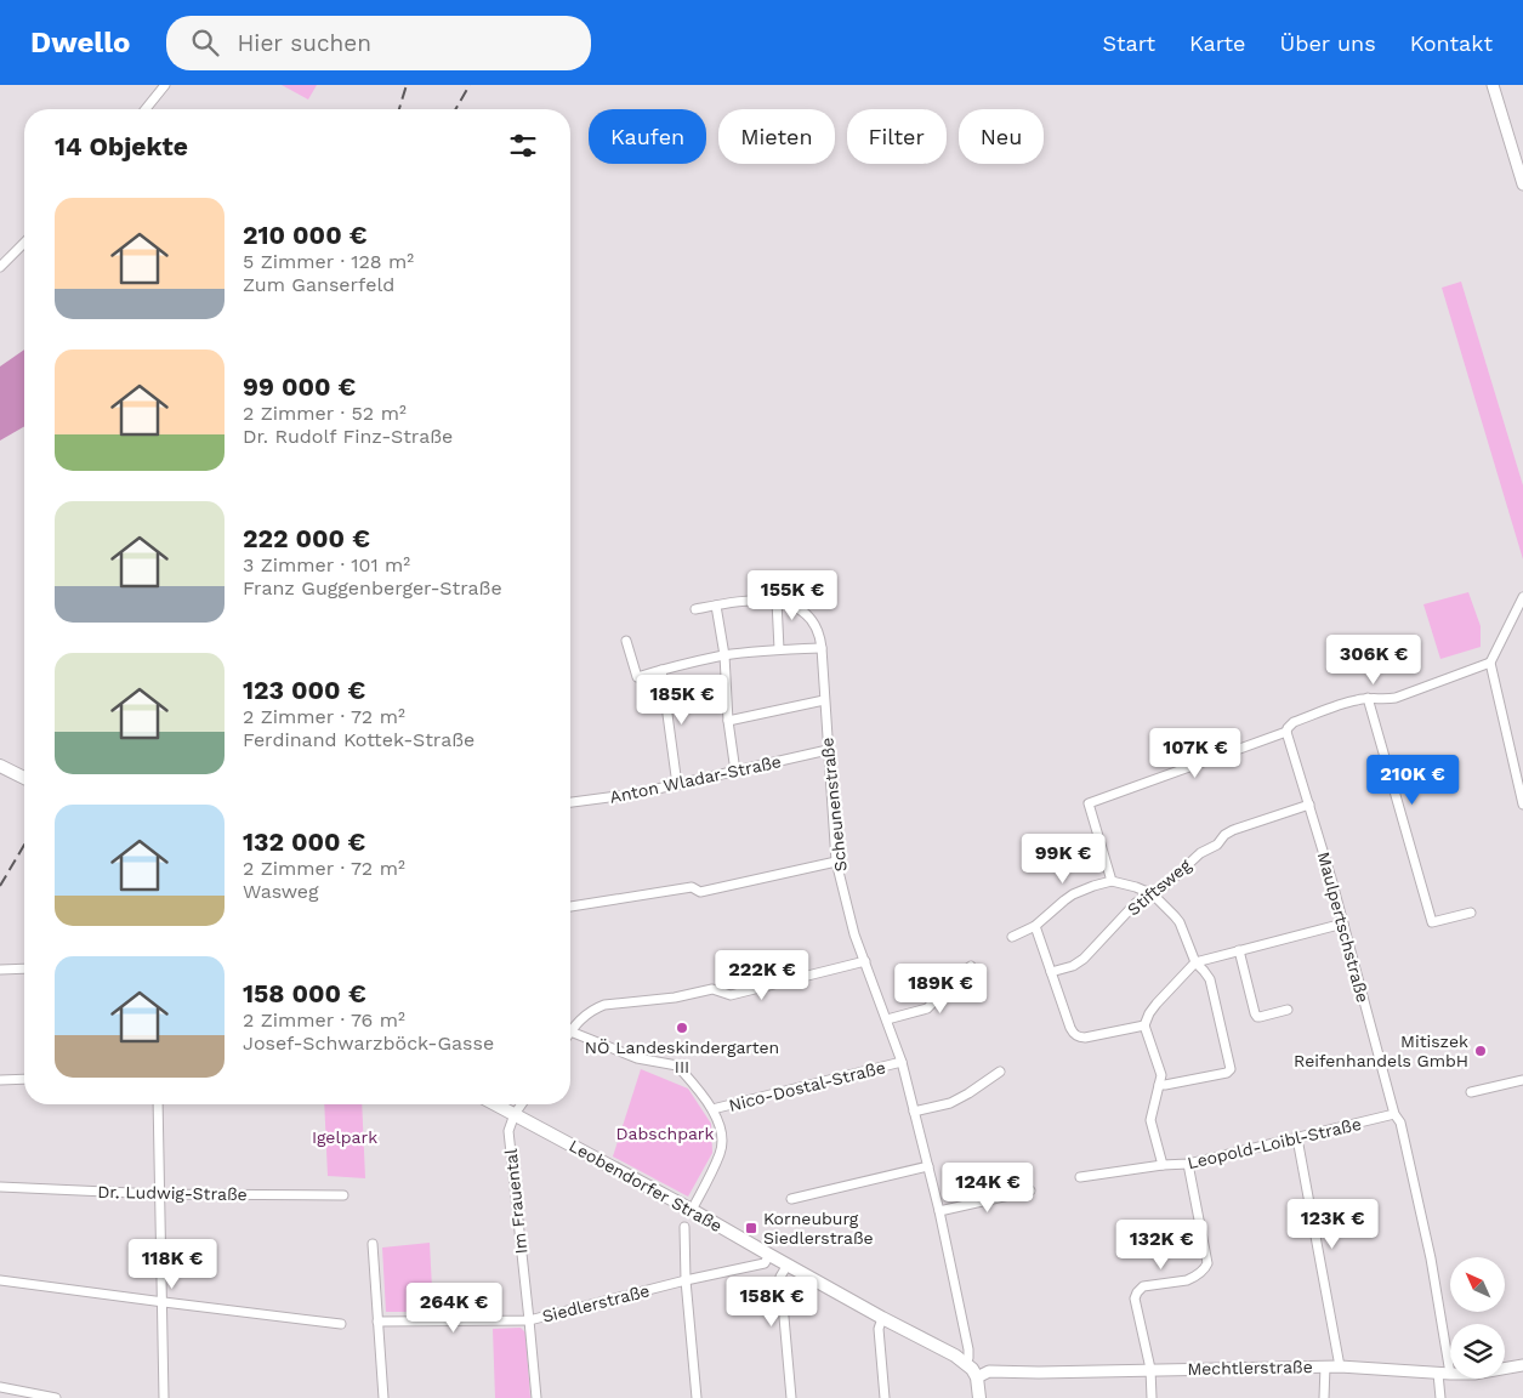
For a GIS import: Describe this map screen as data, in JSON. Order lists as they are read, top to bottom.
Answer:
{
  "streets": {
    "main road": ["Leobendorfer Straße"],
    "street": [
      "Anton Wladar-Straße",
      "Scheunenstraße",
      "Stiftsweg",
      "Maulpertschstraße",
      "Nico-Dostal-Straße",
      "Leopold-Loibl-Straße",
      "Dr. Ludwig-Straße",
      "Im Frauental",
      "Siedlerstraße",
      "Mechtlerstraße"
    ]
  },
  "crossings": [
    ["Anton Wladar-Straße", "Scheunenstraße"],
    ["Scheunenstraße", "Nico-Dostal-Straße"],
    ["Scheunenstraße", "Leobendorfer Straße"],
    ["Stiftsweg", "Maulpertschstraße"],
    ["Maulpertschstraße", "Leopold-Loibl-Straße"],
    ["Maulpertschstraße", "Mechtlerstraße"],
    ["Leobendorfer Straße", "Im Frauental"],
    ["Leobendorfer Straße", "Siedlerstraße"],
    ["Leobendorfer Straße", "Mechtlerstraße"],
    ["Im Frauental", "Siedlerstraße"]
  ],
  "parks": ["Dabschpark", "Igelpark"],
  "places": {
    "other": ["NÖ Landeskindergarten III", "Mitiszek Reifenhandels GmbH"],
    "transit": ["Korneuburg Siedlerstraße"]
  },
  "north": "top left",
  "page": {
    "header": "Dwello",
    "search": "Hier suchen",
    "nav": [
      "Start",
      "Karte",
      "Über uns",
      "Kontakt"
    ],
    "chip": [
      "Kaufen",
      "Mieten",
      "Filter",
      "Neu"
    ],
    "heading": "14 Objekte",
    "list": [
      {
        "name": "210 000 €",
        "note": "5 Zimmer · 128 m² · Zum Ganserfeld"
      },
      {
        "name": "99 000 €",
        "note": "2 Zimmer · 52 m² · Dr. Rudolf Finz-Straße"
      },
      {
        "name": "222 000 €",
        "note": "3 Zimmer · 101 m² · Franz Guggenberger-Straße"
      },
      {
        "name": "123 000 €",
        "note": "2 Zimmer · 72 m² · Ferdinand Kottek-Straße"
      },
      {
        "name": "132 000 €",
        "note": "2 Zimmer · 72 m² · Wasweg"
      },
      {
        "name": "158 000 €",
        "note": "2 Zimmer · 76 m² · Josef-Schwarzböck-Gasse"
      }
    ],
    "price": [
      "155K €",
      "306K €",
      "185K €",
      "107K €",
      "210K €",
      "99K €",
      "222K €",
      "189K €",
      "124K €",
      "123K €",
      "132K €",
      "118K €",
      "158K €",
      "264K €"
    ]
  }
}
